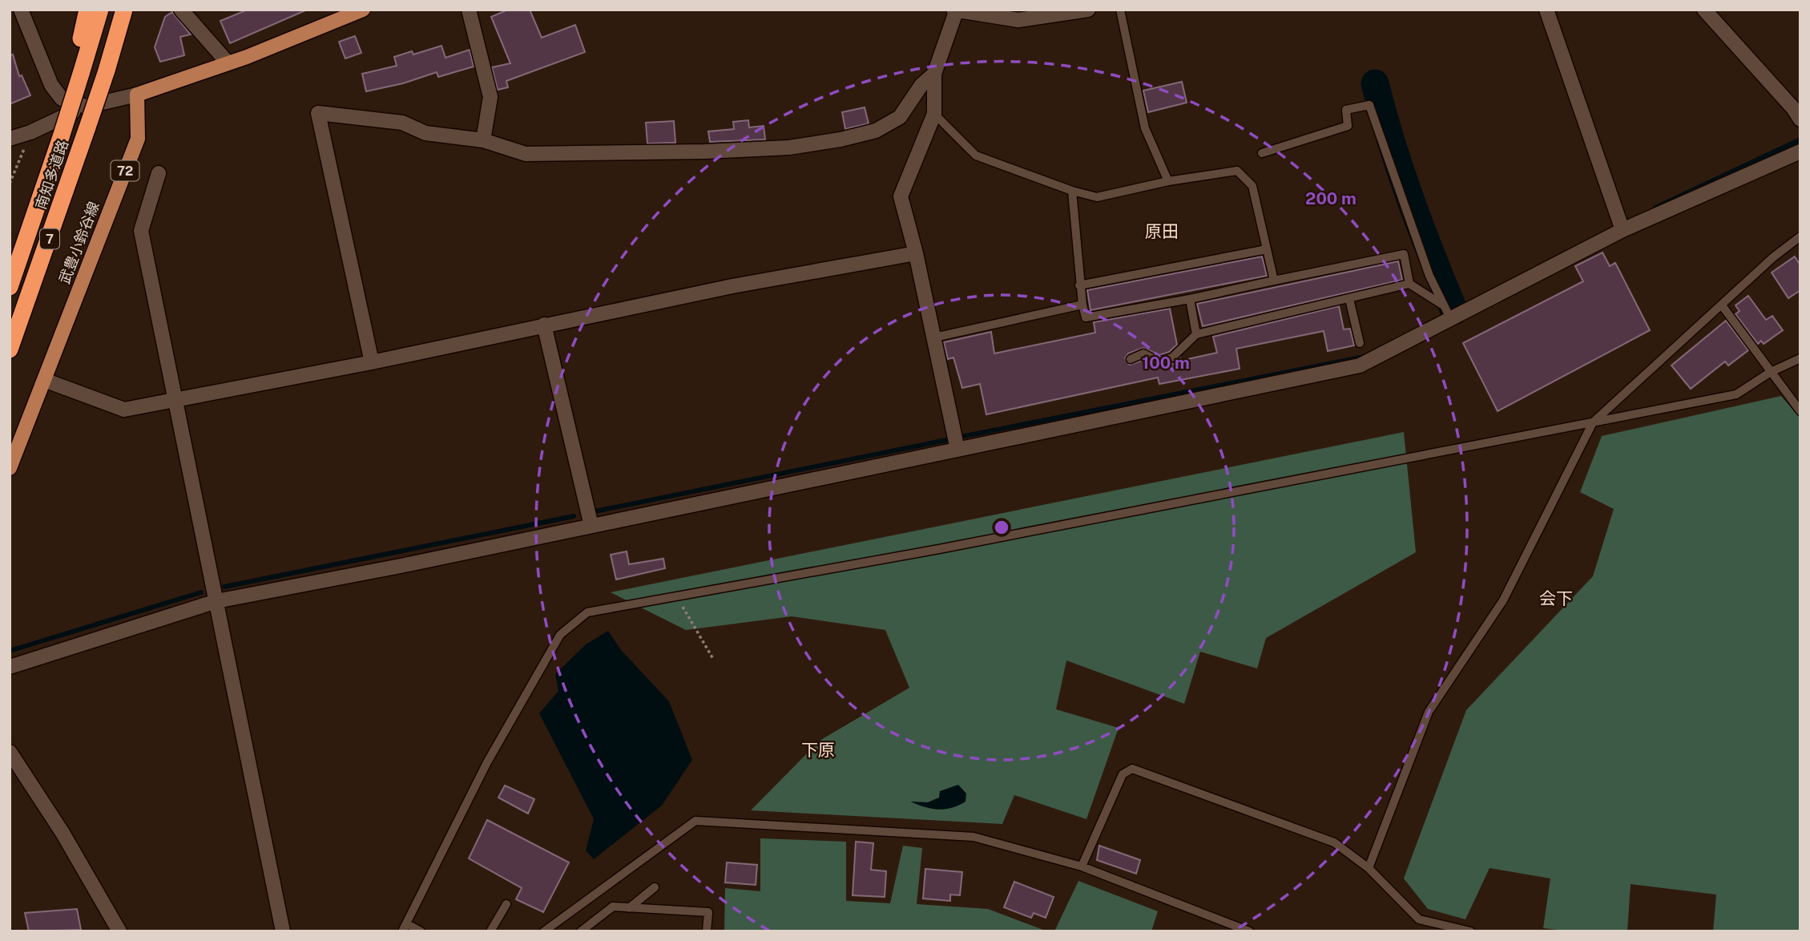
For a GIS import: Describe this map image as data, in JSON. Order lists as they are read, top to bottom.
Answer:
{
  "streets": {
    "highway": ["南知多道路", "7"],
    "main road": ["72", "武豊小鈴谷線"]
  },
  "districts": ["原田", "会下", "下原"],
  "rings": ["200 m", "100 m"]
}
